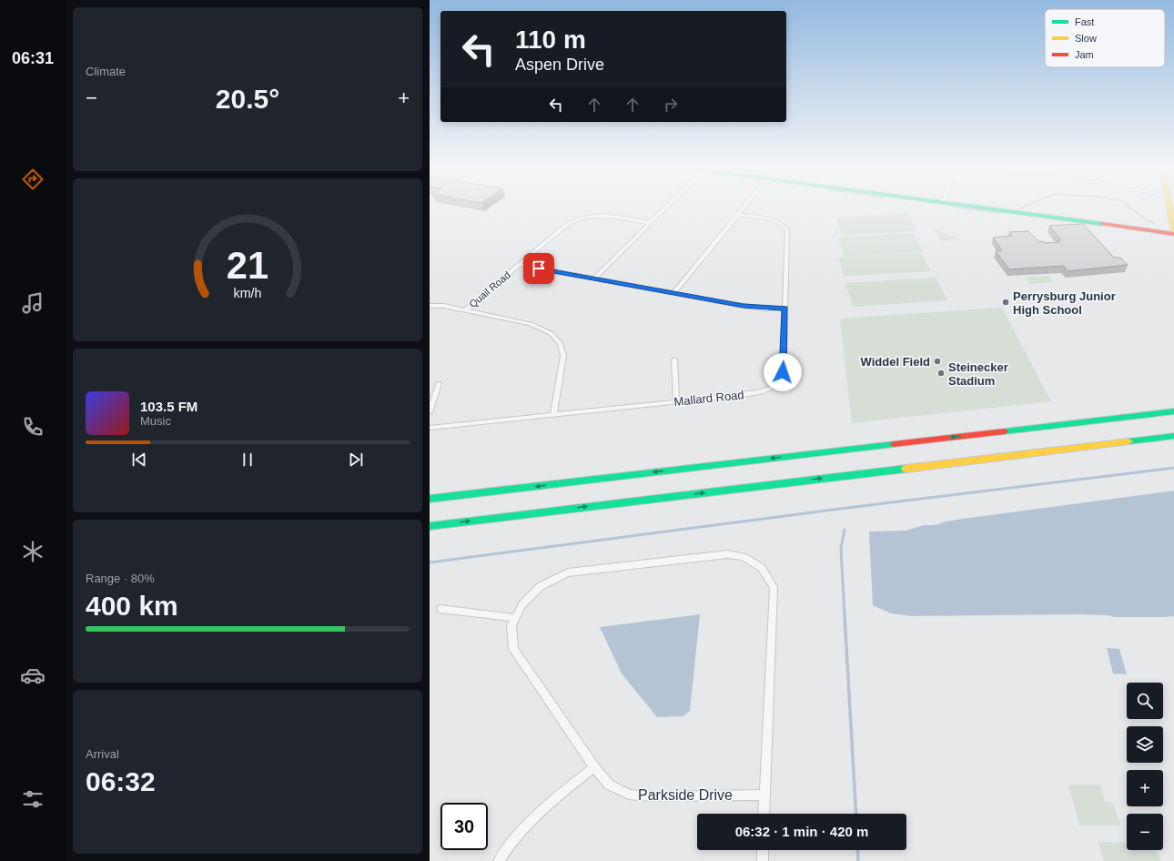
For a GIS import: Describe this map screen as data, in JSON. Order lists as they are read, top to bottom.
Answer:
{
  "streets": {
    "street": ["Quail Road", "Mallard Road", "Parkside Drive"]
  },
  "places": ["Perrysburg Junior High School", "Widdel Field", "Steinecker Stadium"],
  "legend": ["Fast", "Slow", "Jam"],
  "page": {
    "tabs": "06:31",
    "tile": [
      "Climate",
      ["Range · 80%", "400 km"],
      ["Arrival", "06:32"]
    ],
    "turn": ["110 m", "Aspen Drive"],
    "heat": ["−", "20.5°", "+"],
    "song": ["103.5 FM", "Music"],
    "map_buttons": ["+", "−"],
    "limit": "30",
    "trip": "06:32 · 1 min · 420 m",
    "gauge": ["21", "km/h"]
  }
}
